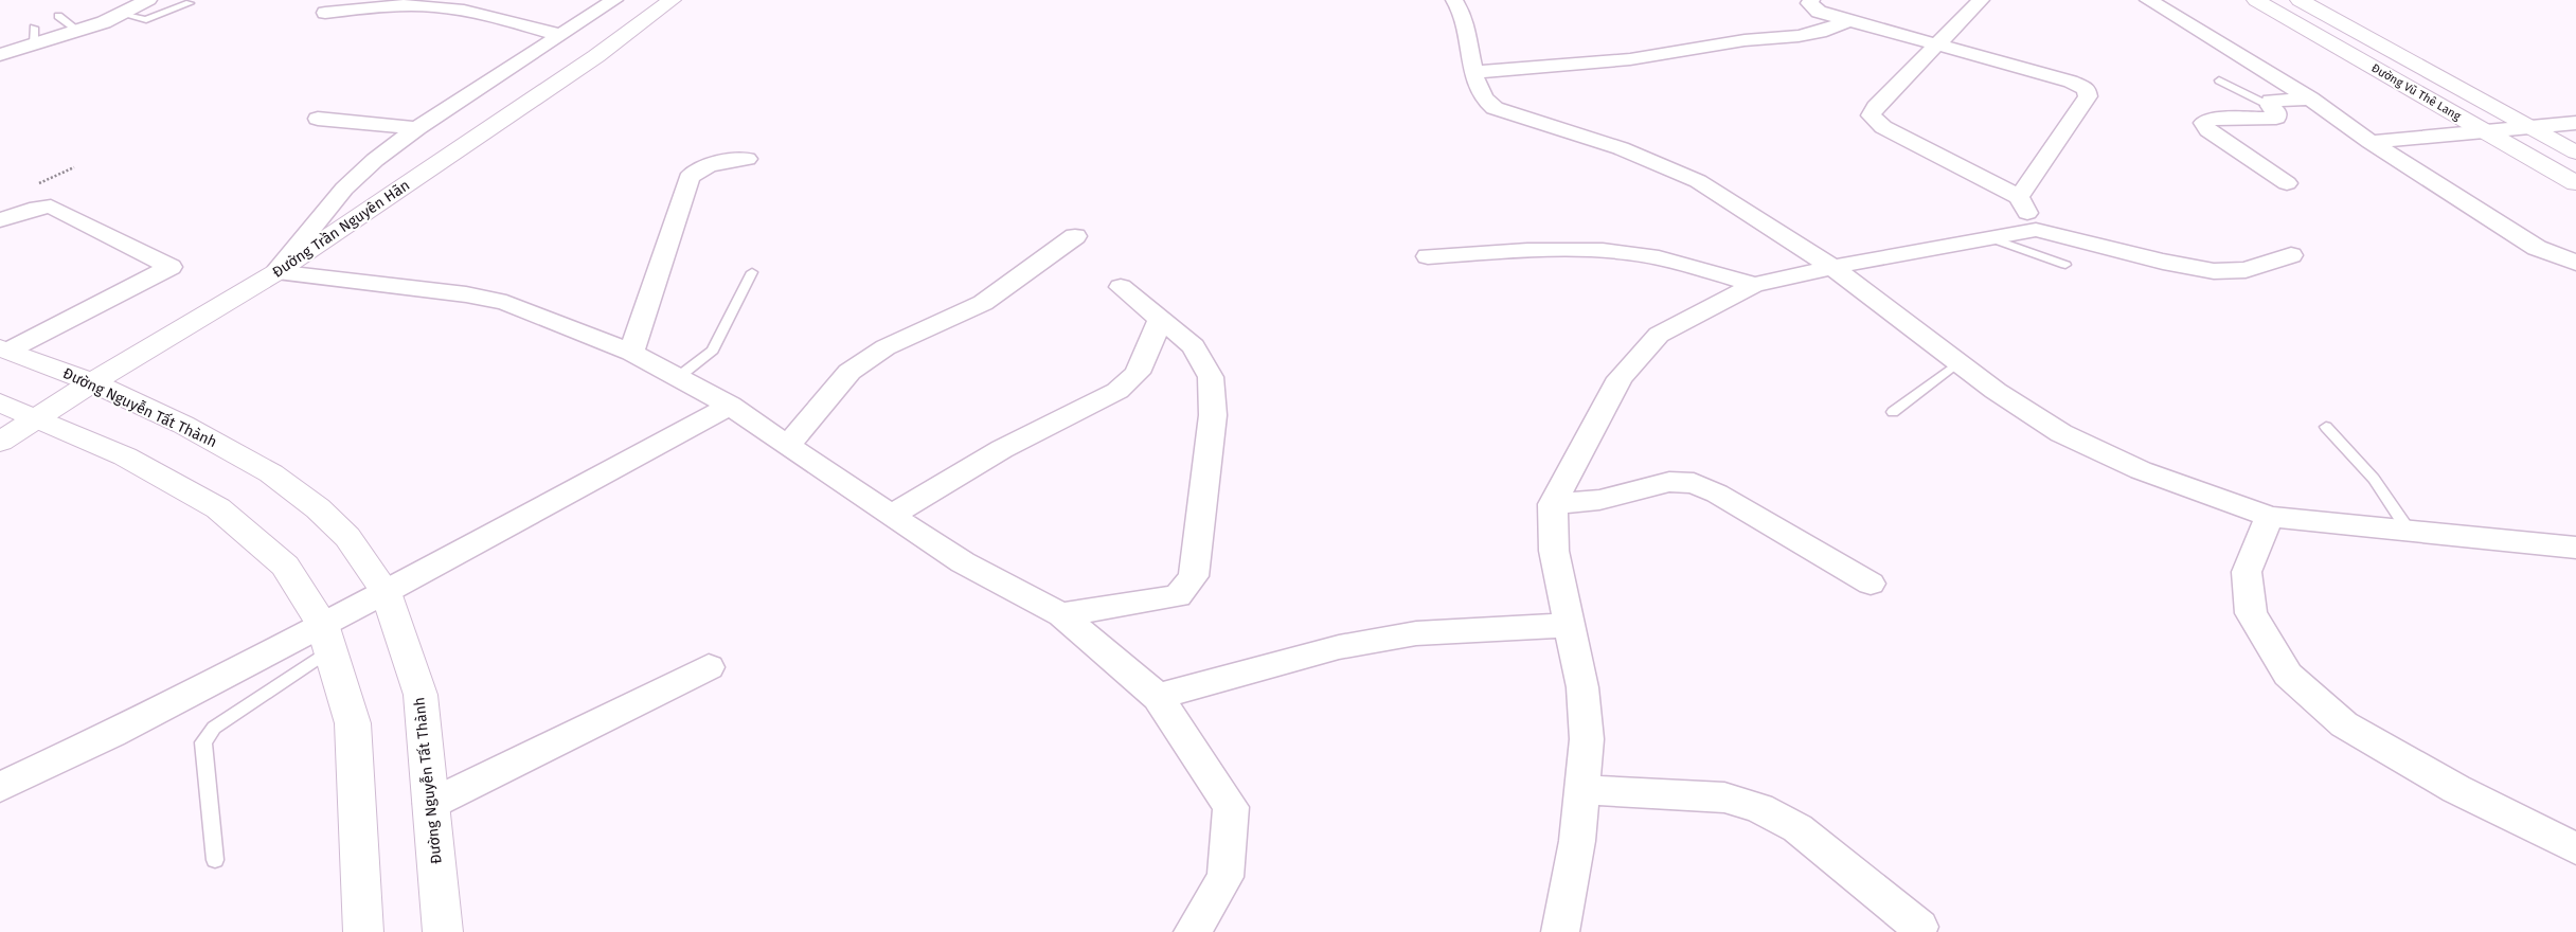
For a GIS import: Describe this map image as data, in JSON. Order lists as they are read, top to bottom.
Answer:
{
  "streets": {
    "street": ["Đường Vũ Thê Lang", "Đường Trần Nguyên Hãn", "Đường Nguyễn Tất Thành"]
  },
  "crossings": [
    ["Đường Trần Nguyên Hãn", "Đường Nguyễn Tất Thành"]
  ]
}
